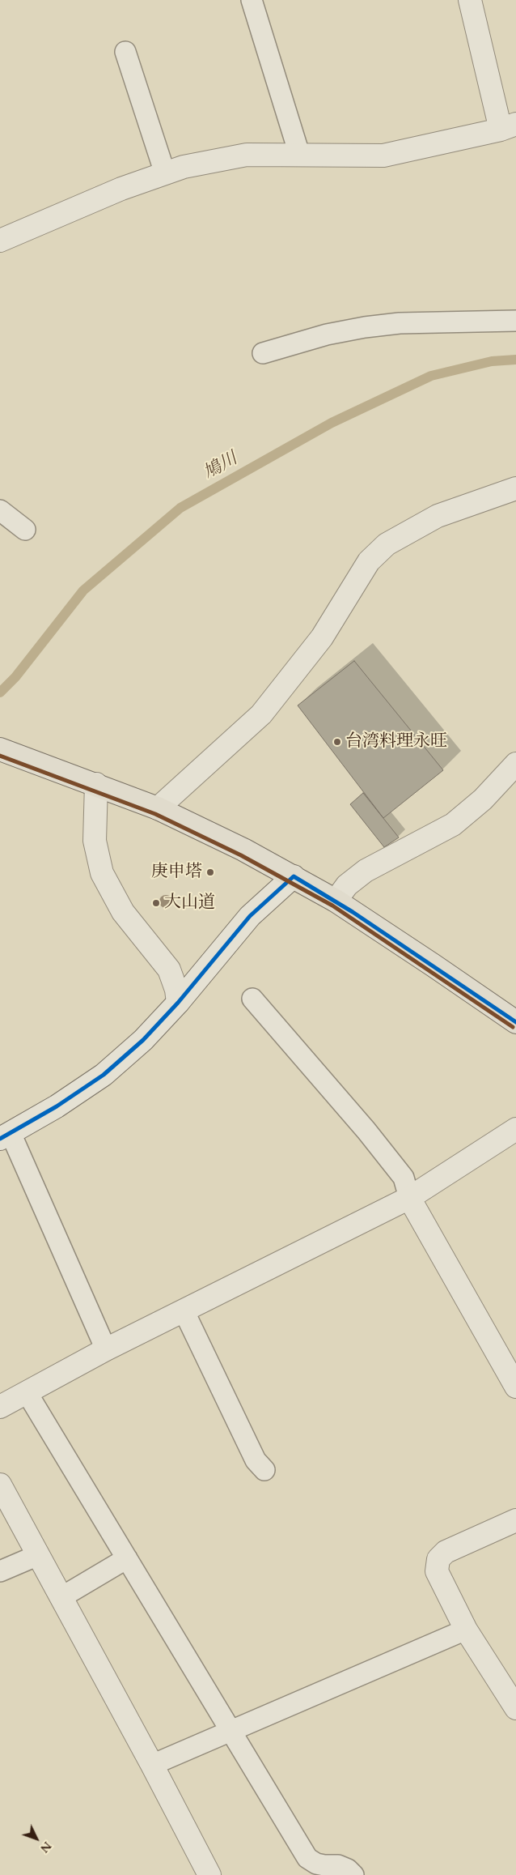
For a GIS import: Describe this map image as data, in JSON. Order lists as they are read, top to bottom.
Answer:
{
  "water": ["鳩川"],
  "places": ["台湾料理永旺", "庚申塔", "大山道"],
  "north": "bottom right"
}
